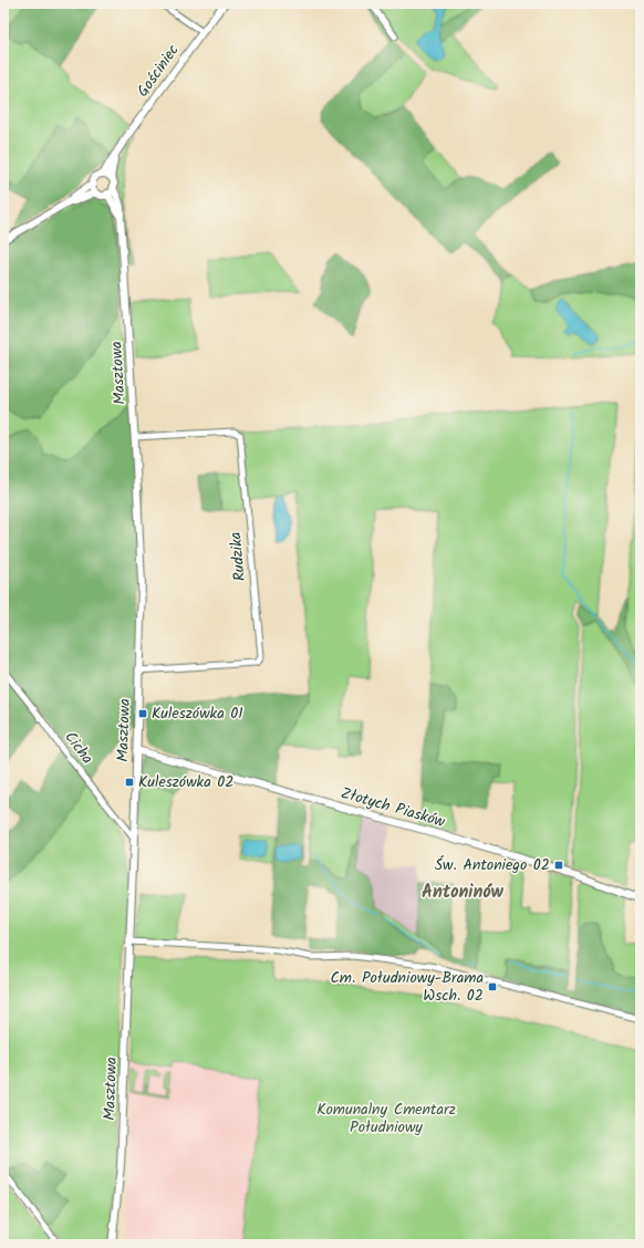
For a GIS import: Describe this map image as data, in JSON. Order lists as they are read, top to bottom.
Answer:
{
  "streets": {
    "street": [
      "Gościniec",
      "Masztowa",
      "Rudzika",
      "Cicha",
      "Złotych Piasków"
    ]
  },
  "crossings": [
    ["Gościniec", "Masztowa"],
    ["Masztowa", "Rudzika"],
    ["Masztowa", "Cicha"],
    ["Masztowa", "Złotych Piasków"]
  ],
  "districts": ["Antoninów"],
  "parks": ["Komunalny Cmentarz Południowy"],
  "places": {
    "transit": [
      "Kuleszówka 01",
      "Kuleszówka 02",
      "Św. Antoniego 02",
      "Cm. Południowy-Brama Wsch. 02"
    ]
  }
}
